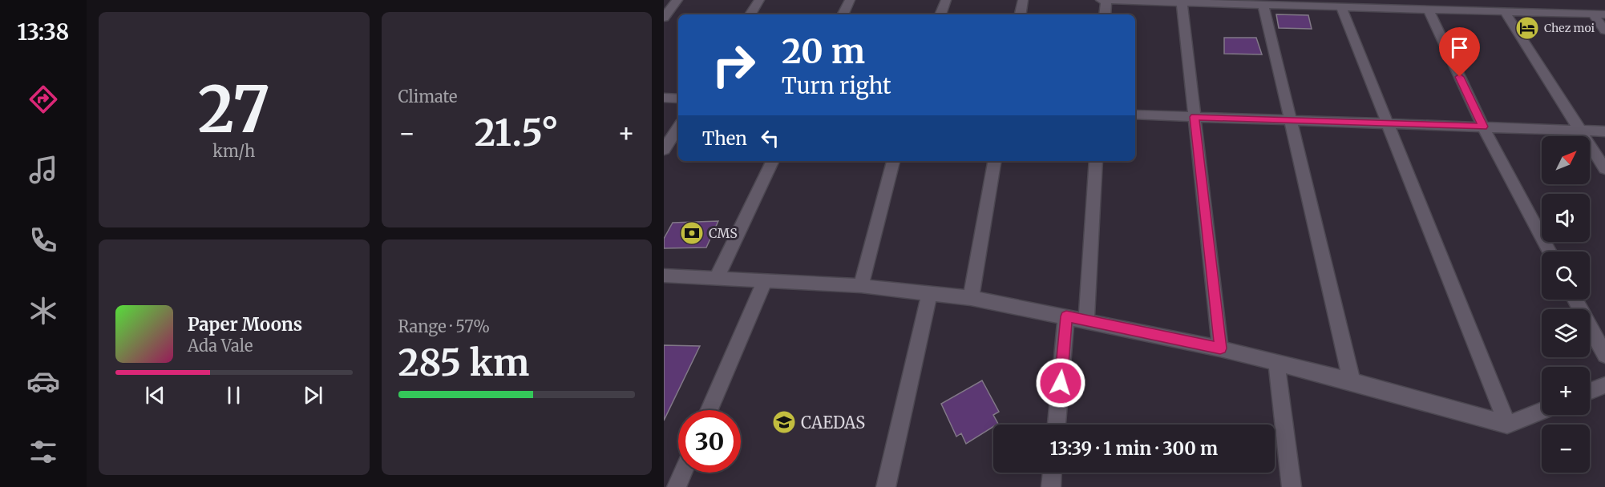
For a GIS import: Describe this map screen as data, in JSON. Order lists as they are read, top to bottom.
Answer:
{
  "places": {
    "hotel": ["Chez moi"],
    "bank": ["CMS"],
    "school or university": ["CAEDAS"]
  },
  "north": "top right",
  "page": {
    "tabs": "13:38",
    "tile": [
      ["27", "km/h"],
      "Climate",
      ["Range · 57%", "285 km"]
    ],
    "turn": ["20 m", "Turn right"],
    "heat": ["−", "21.5°", "+"],
    "then": "Then",
    "map_buttons": ["+", "−"],
    "song": ["Paper Moons", "Ada Vale"],
    "limit": "30",
    "trip": "13:39 · 1 min · 300 m"
  }
}
